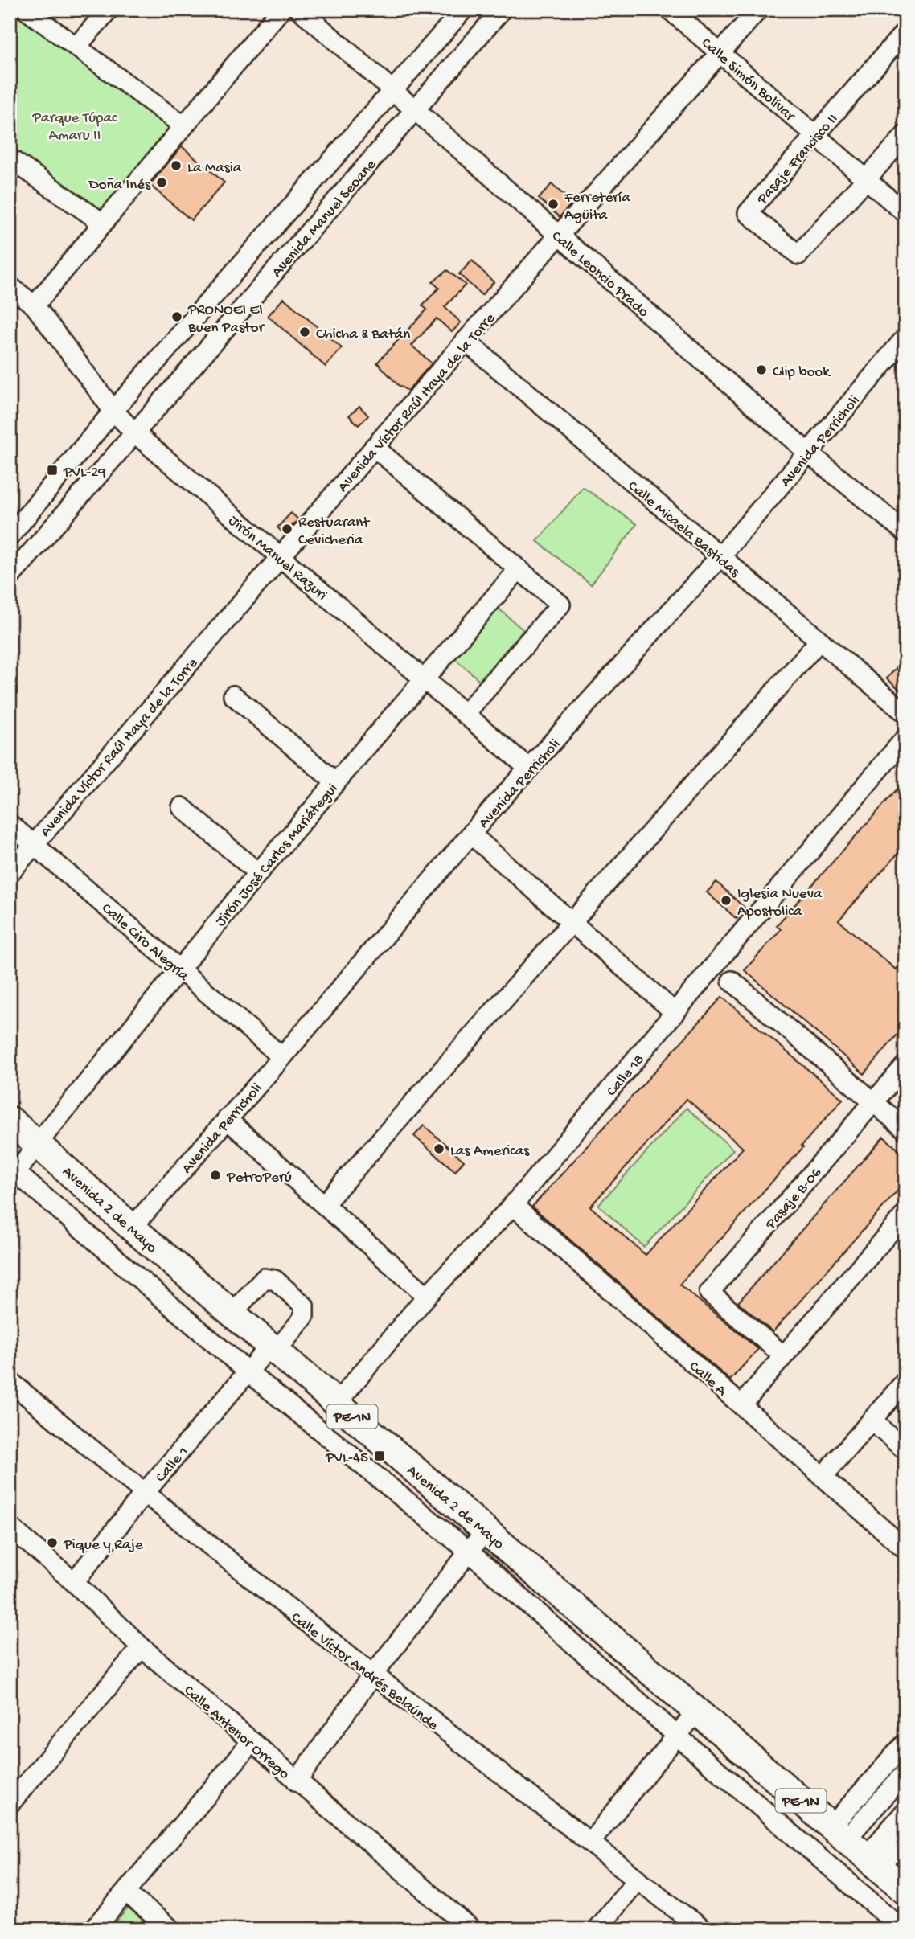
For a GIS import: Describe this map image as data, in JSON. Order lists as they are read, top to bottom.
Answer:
{
  "streets": {
    "highway": ["Avenida 2 de Mayo", "PE-1N"],
    "street": [
      "Calle Simón Bolívar",
      "Pasaje Francisco II",
      "Avenida Manuel Seoane",
      "Calle Leoncio Prado",
      "Avenida Víctor Raúl Haya de la Torre",
      "Avenida Perricholi",
      "Calle Micaela Bastidas",
      "Jirón Manuel Razuri",
      "Jirón José Carlos Mariátegui",
      "Calle Ciro Alegría",
      "Calle 18",
      "Pasaje B-06",
      "Calle A",
      "Calle 1",
      "Calle Víctor Andrés Belaúnde",
      "Calle Antenor Orrego"
    ]
  },
  "crossings": [
    ["Calle Simón Bolívar", "Pasaje Francisco II"],
    ["Calle Simón Bolívar", "Avenida Víctor Raúl Haya de la Torre"],
    ["Avenida Manuel Seoane", "Calle Leoncio Prado"],
    ["Avenida Manuel Seoane", "Jirón Manuel Razuri"],
    ["Calle Leoncio Prado", "Avenida Víctor Raúl Haya de la Torre"],
    ["Calle Leoncio Prado", "Avenida Perricholi"],
    ["Avenida Víctor Raúl Haya de la Torre", "Calle Micaela Bastidas"],
    ["Avenida Víctor Raúl Haya de la Torre", "Jirón Manuel Razuri"],
    ["Avenida Víctor Raúl Haya de la Torre", "Calle Ciro Alegría"],
    ["Avenida Perricholi", "Calle Micaela Bastidas"],
    ["Avenida Perricholi", "Jirón Manuel Razuri"],
    ["Avenida Perricholi", "Calle Ciro Alegría"],
    ["Avenida Perricholi", "Avenida 2 de Mayo"],
    ["Jirón Manuel Razuri", "Jirón José Carlos Mariátegui"],
    ["Jirón José Carlos Mariátegui", "Calle Ciro Alegría"],
    ["Jirón José Carlos Mariátegui", "Avenida 2 de Mayo"],
    ["Calle 18", "Avenida 2 de Mayo"],
    ["Calle 18", "Calle A"],
    ["Avenida 2 de Mayo", "Calle 1"],
    ["Calle 1", "Calle Víctor Andrés Belaúnde"],
    ["Calle 1", "Calle Antenor Orrego"]
  ],
  "parks": ["Parque Túpac Amaru II"],
  "places": {
    "other": [
      "La Masia",
      "Doña Inés",
      "Ferretería Agüita",
      "PRONOEI El Buen Pastor",
      "Chicha & Batán",
      "Clip book",
      "Restuarant Cevicheria",
      "Iglesia Nueva Apostolica",
      "Las Americas",
      "PetroPerú",
      "Pique y Raje"
    ],
    "transit": ["PVL-29", "PVL-45"]
  }
}
